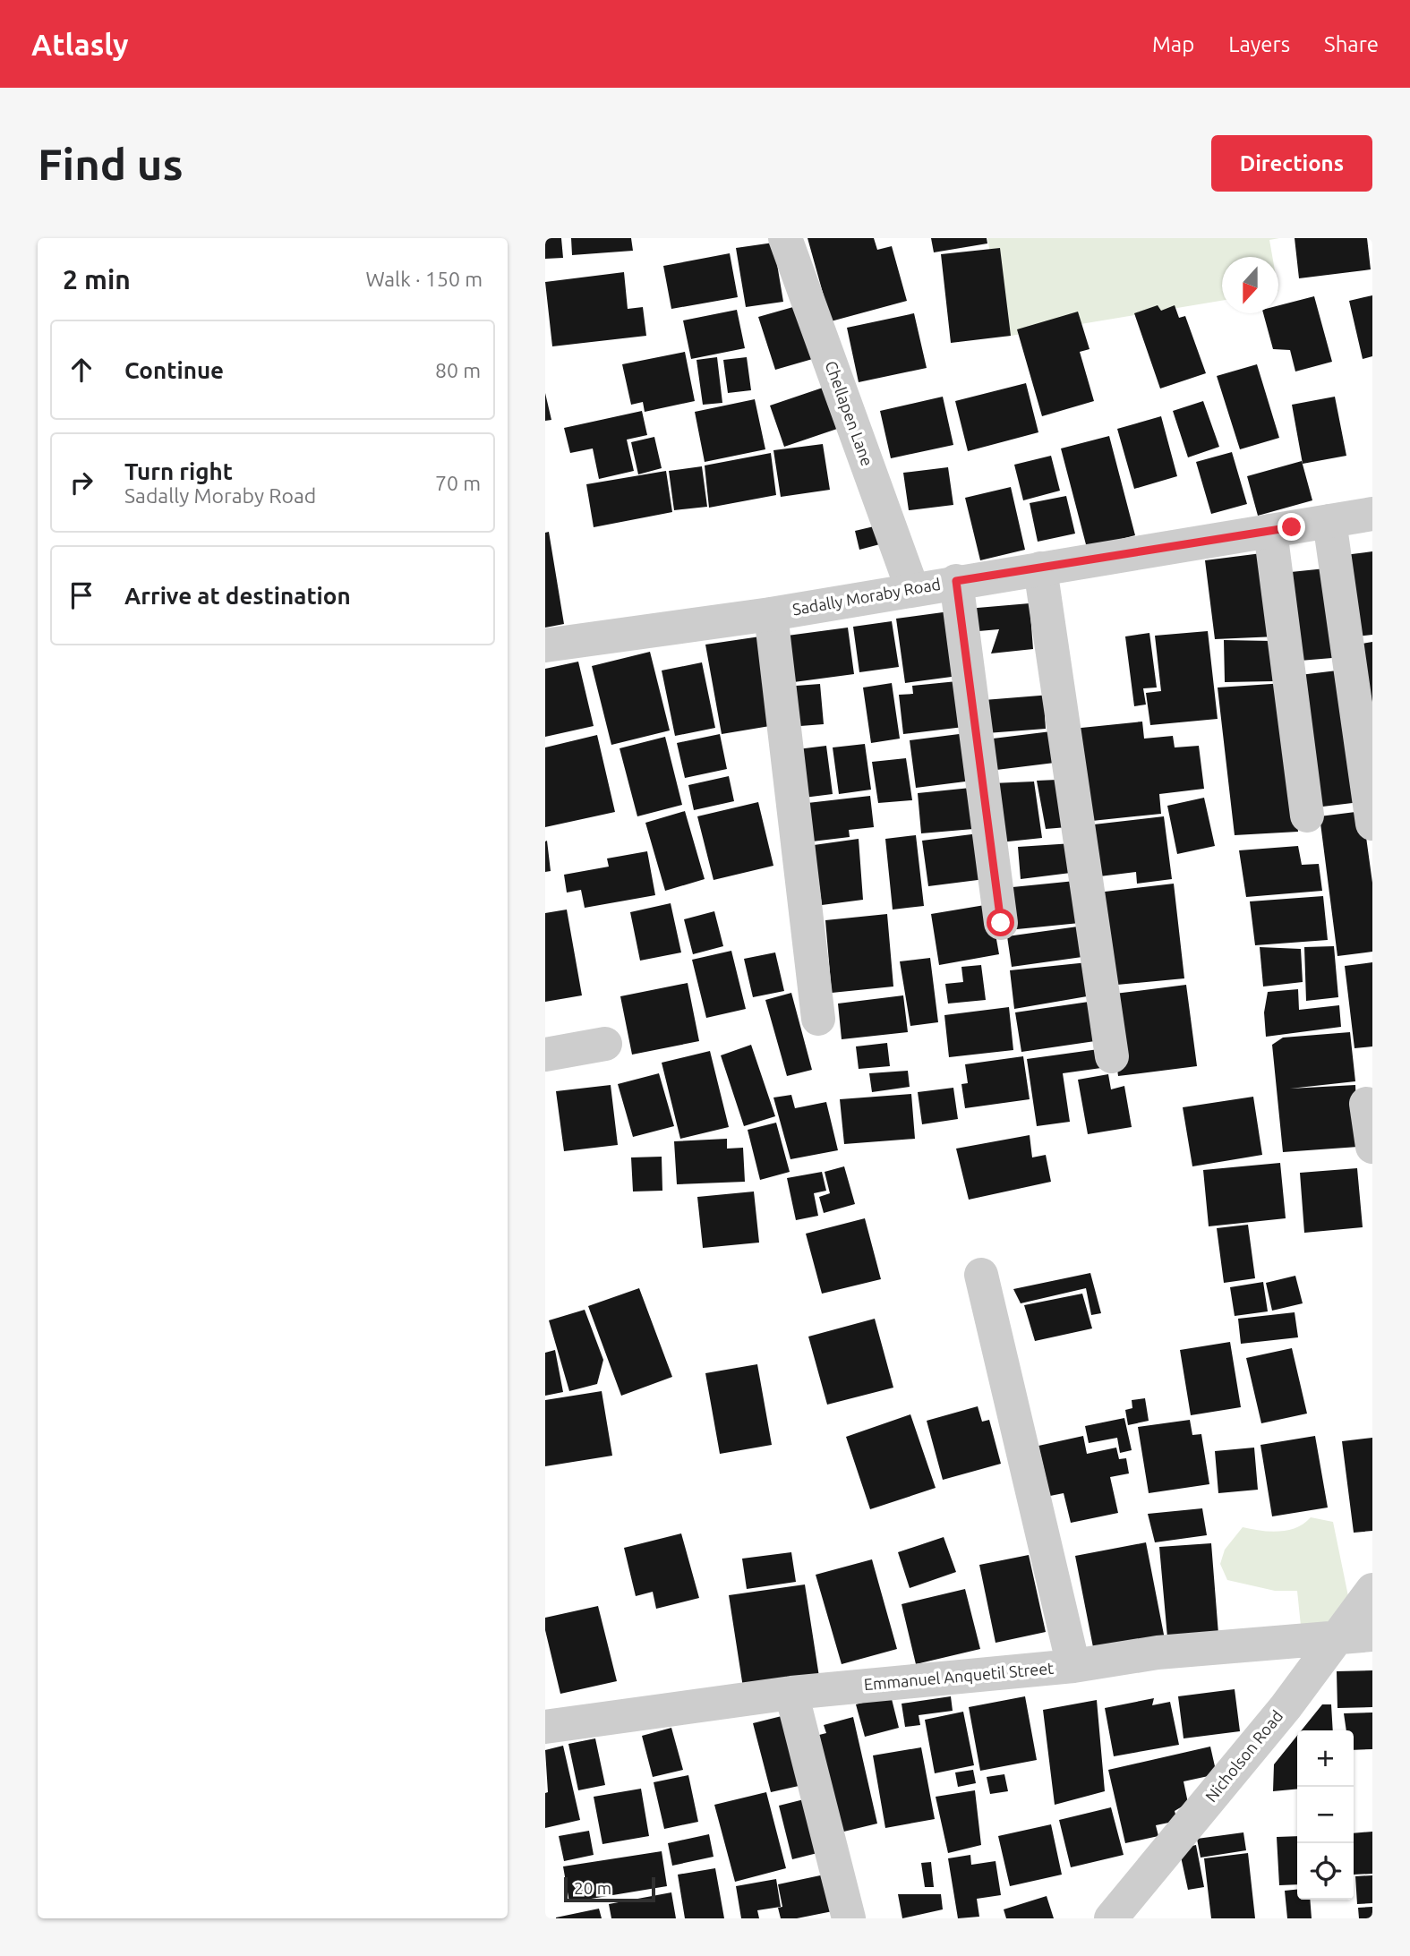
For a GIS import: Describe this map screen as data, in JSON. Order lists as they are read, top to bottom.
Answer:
{
  "streets": {
    "street": [
      "Chellapen Lane",
      "Sadally Moraby Road",
      "Emmanuel Anquetil Street",
      "Nicholson Road"
    ]
  },
  "crossings": [
    ["Chellapen Lane", "Sadally Moraby Road"],
    ["Emmanuel Anquetil Street", "Nicholson Road"]
  ],
  "scale_bar": "20 m",
  "north": "bottom",
  "page": {
    "header": "Atlasly",
    "nav": ["Map", "Layers", "Share"],
    "buttons": "Directions",
    "title": "Find us",
    "heading": ["2 min", "Walk · 150 m"],
    "list": [
      ["Continue", "80 m"],
      ["Turn right", "Sadally Moraby Road", "70 m"],
      "Arrive at destination"
    ],
    "map_buttons": ["+", "−"],
    "scale": "20 m"
  }
}
